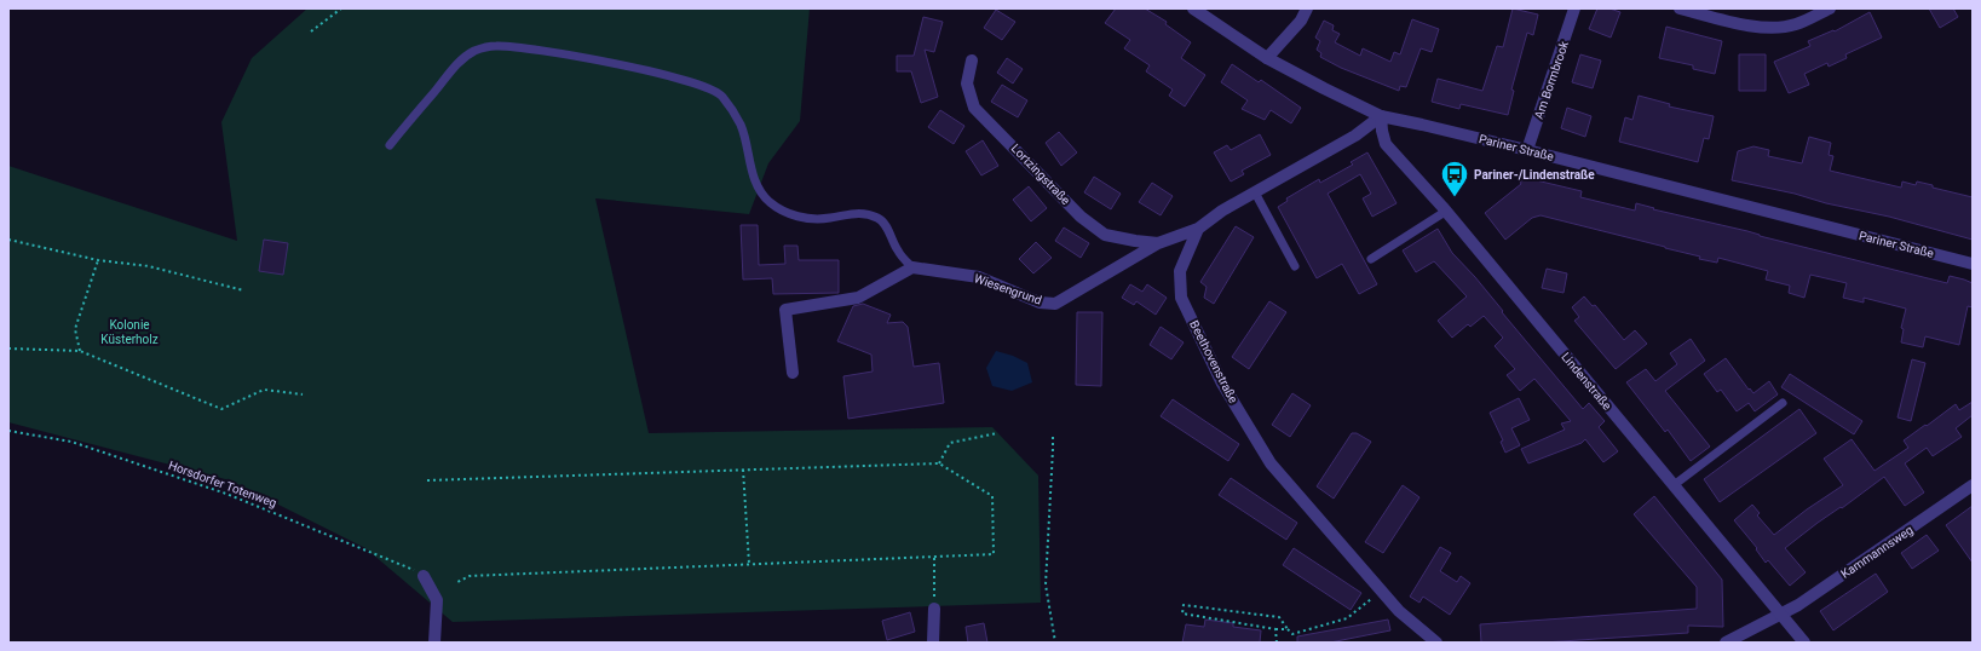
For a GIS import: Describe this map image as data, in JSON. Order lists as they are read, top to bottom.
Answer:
{
  "streets": {
    "street": [
      "Am Bormbrook",
      "Pariner Straße",
      "Lortzingstraße",
      "Wiesengrund",
      "Beethovenstraße",
      "Lindenstraße",
      "Kammannsweg"
    ],
    "path": ["Horsdorfer Totenweg"]
  },
  "crossings": [
    ["Am Bormbrook", "Pariner Straße"],
    ["Pariner Straße", "Beethovenstraße"],
    ["Pariner Straße", "Lindenstraße"],
    ["Lortzingstraße", "Wiesengrund"],
    ["Wiesengrund", "Beethovenstraße"],
    ["Beethovenstraße", "Lindenstraße"],
    ["Lindenstraße", "Kammannsweg"]
  ],
  "parks": ["Kolonie Küsterholz"],
  "places": {
    "bus stop": ["Pariner-/Lindenstraße"]
  }
}
